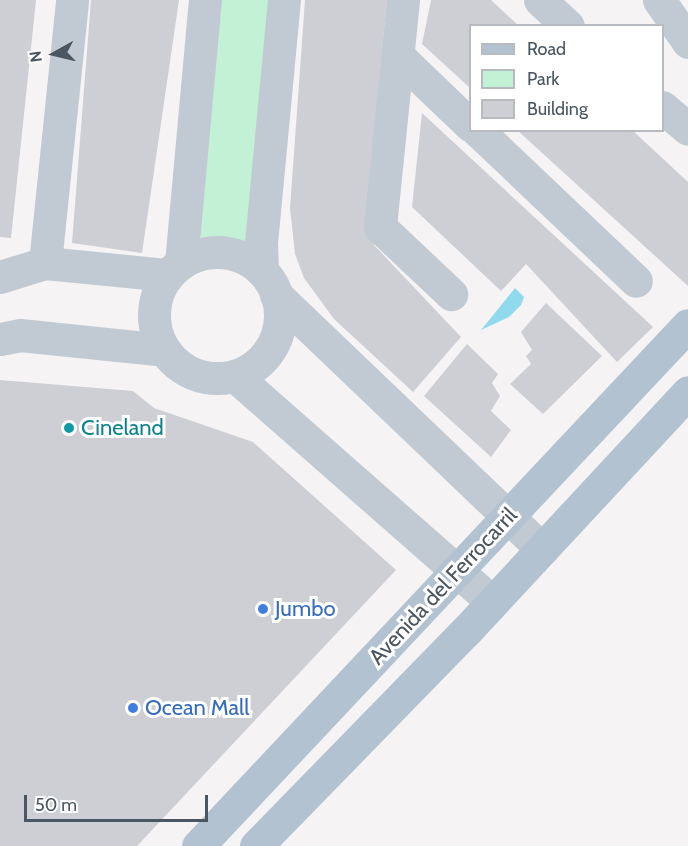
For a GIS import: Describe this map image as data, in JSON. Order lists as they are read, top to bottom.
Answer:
{
  "streets": {
    "main road": ["Avenida del Ferrocarril"]
  },
  "places": ["Cineland", "Jumbo", "Ocean Mall"],
  "legend": ["Road", "Park", "Building"],
  "scale_bar": "50 m",
  "north": "left"
}
